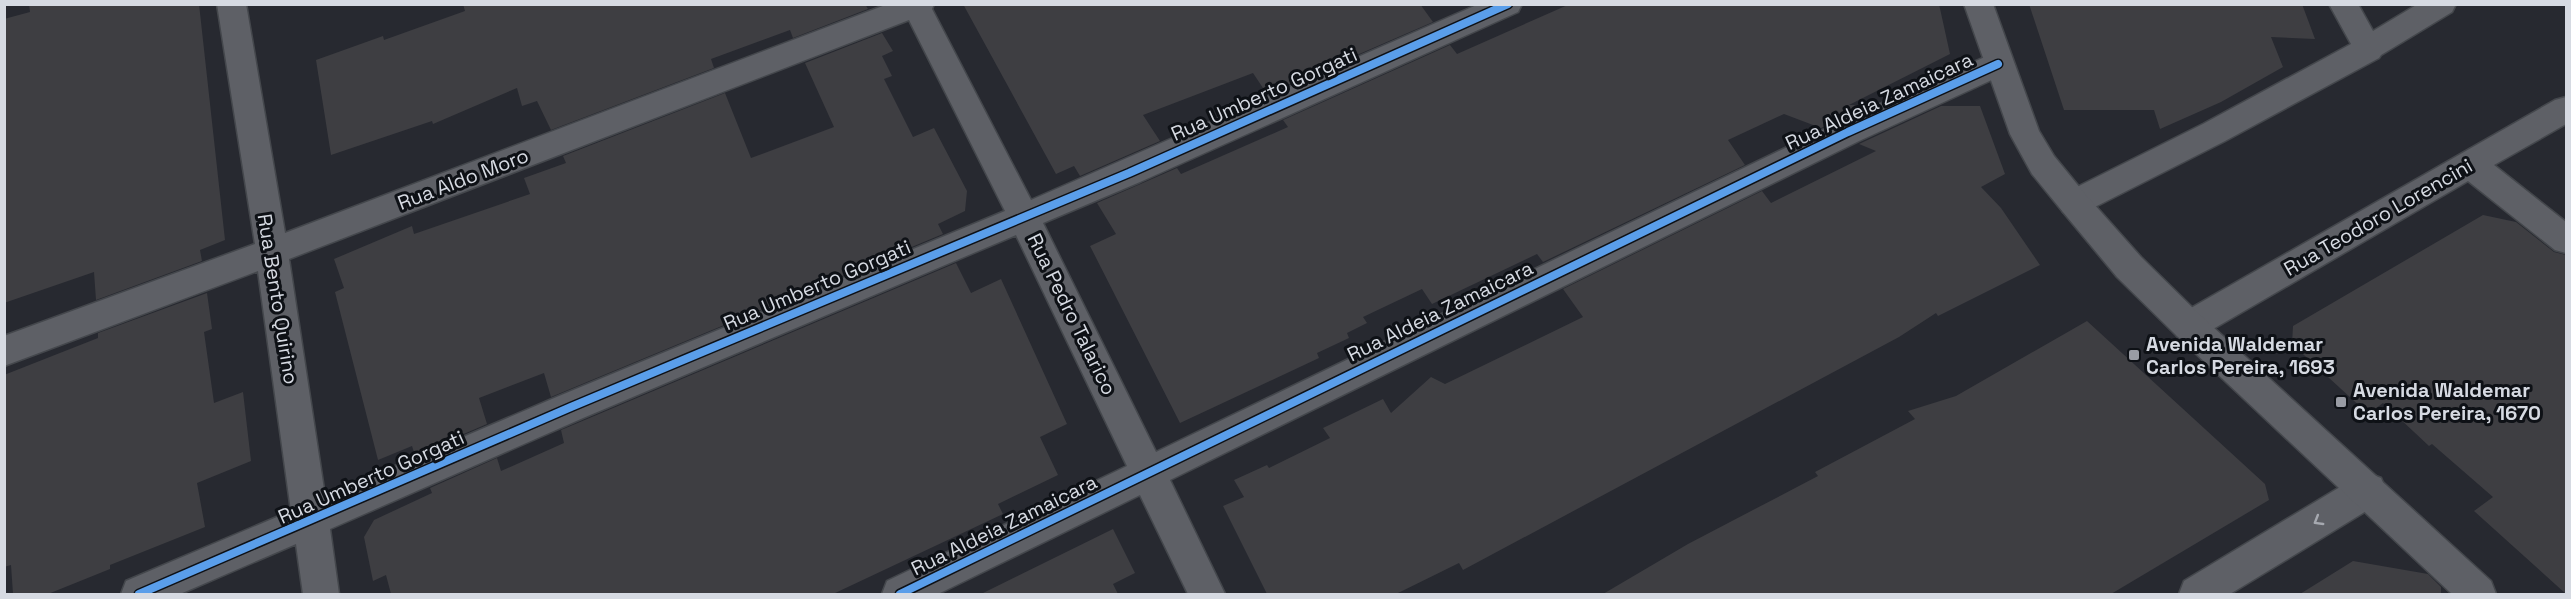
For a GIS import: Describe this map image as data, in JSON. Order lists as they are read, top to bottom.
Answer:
{
  "streets": {
    "street": [
      "Rua Umberto Gorgati",
      "Rua Aldeia Zamaicara",
      "Rua Aldo Moro",
      "Rua Teodoro Lorencini",
      "Rua Bento Quirino",
      "Rua Pedro Talarico"
    ]
  },
  "crossings": [
    ["Rua Umberto Gorgati", "Rua Bento Quirino"],
    ["Rua Umberto Gorgati", "Rua Pedro Talarico"],
    ["Rua Aldeia Zamaicara", "Rua Pedro Talarico"],
    ["Rua Aldo Moro", "Rua Bento Quirino"],
    ["Rua Aldo Moro", "Rua Pedro Talarico"]
  ],
  "places": {
    "transit": ["Avenida Waldemar Carlos Pereira, 1693", "Avenida Waldemar Carlos Pereira, 1670"]
  }
}
